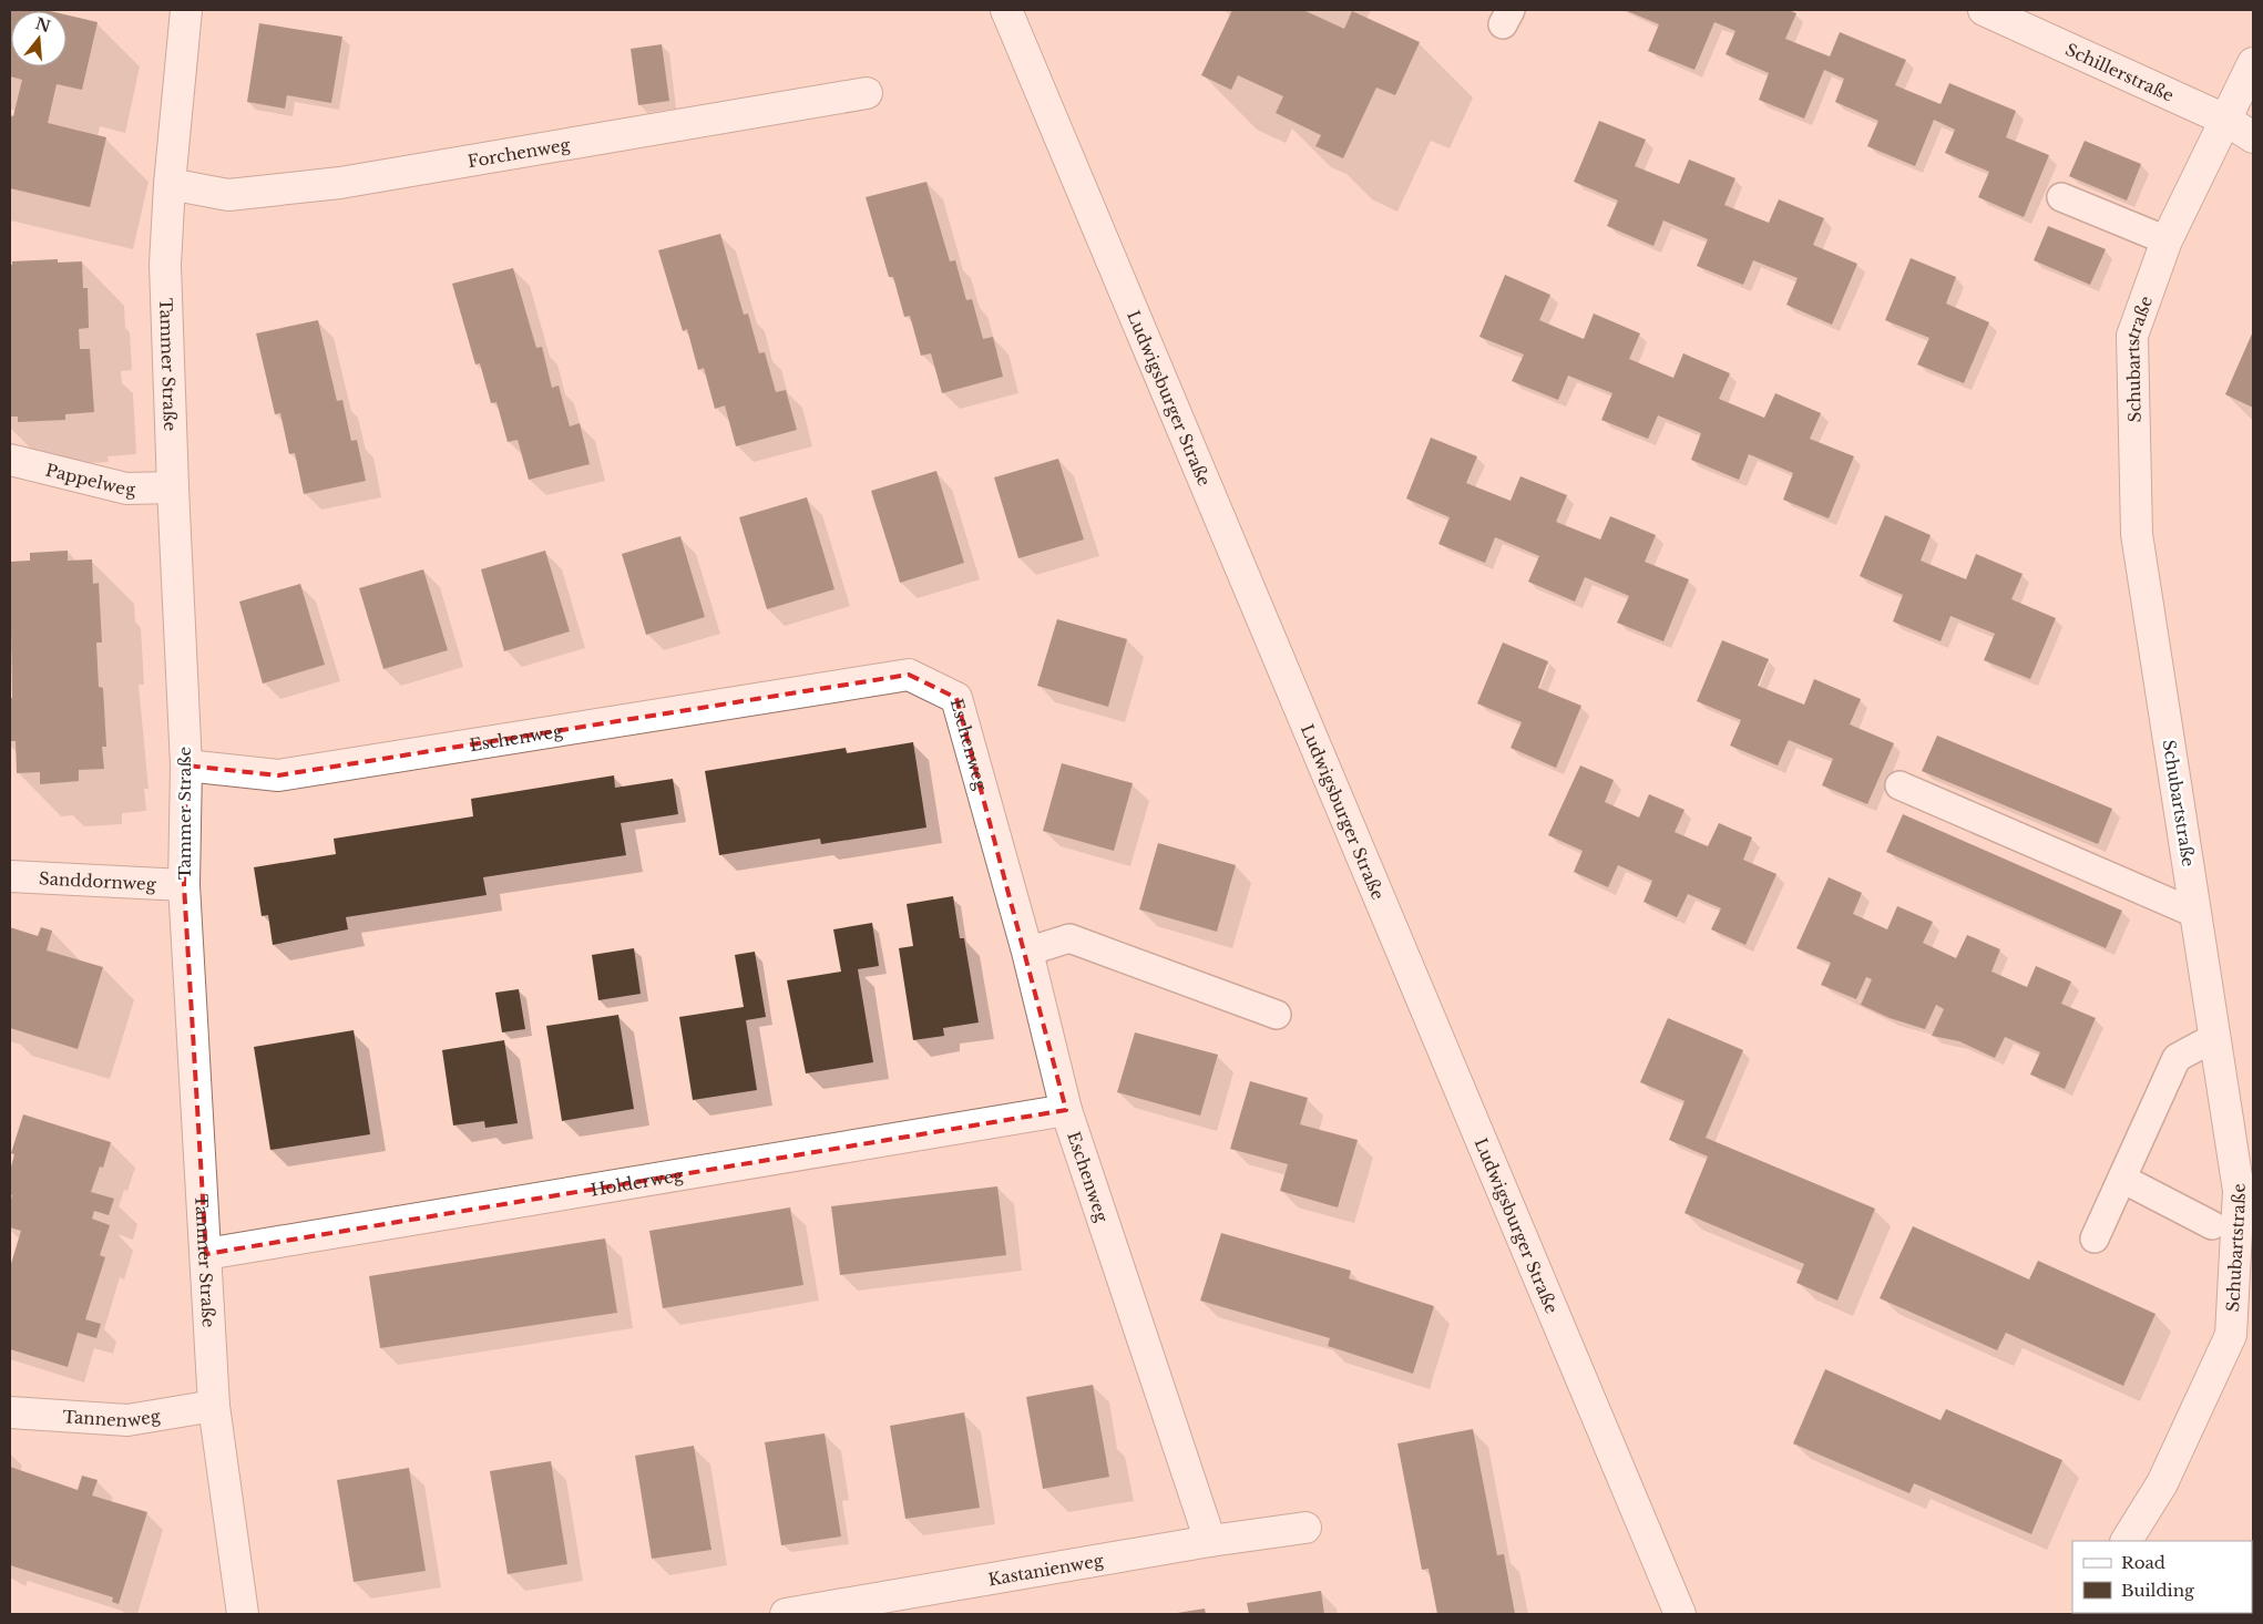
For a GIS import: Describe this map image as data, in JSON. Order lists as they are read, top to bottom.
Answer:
{
  "streets": {
    "street": [
      "Schillerstraße",
      "Forchenweg",
      "Schubartstraße",
      "Tammer Straße",
      "Ludwigsburger Straße",
      "Pappelweg",
      "Eschenweg",
      "Sanddornweg",
      "Holderweg",
      "Tannenweg",
      "Kastanienweg"
    ]
  },
  "crossings": [
    ["Schillerstraße", "Schubartstraße"],
    ["Forchenweg", "Tammer Straße"],
    ["Tammer Straße", "Pappelweg"],
    ["Tammer Straße", "Eschenweg"],
    ["Tammer Straße", "Sanddornweg"],
    ["Tammer Straße", "Holderweg"],
    ["Tammer Straße", "Tannenweg"],
    ["Eschenweg", "Holderweg"],
    ["Eschenweg", "Kastanienweg"]
  ],
  "legend": ["Road", "Building"],
  "north": "top"
}
